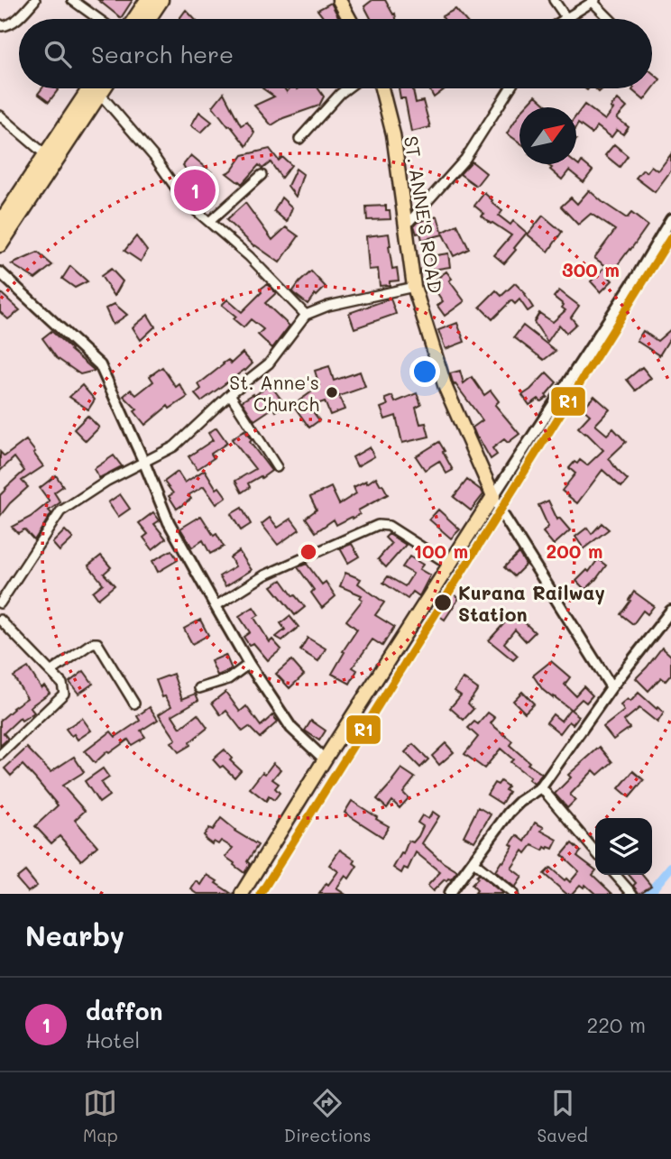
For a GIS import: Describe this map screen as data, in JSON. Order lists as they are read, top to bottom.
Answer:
{
  "streets": {
    "main road": ["ST. ANNE'S ROAD"]
  },
  "places": ["St. Anne's Church", "Kurana Railway Station"],
  "lines": ["transit line R1"],
  "north": "top right",
  "page": {
    "search": "Search here",
    "pins": "1",
    "heading": "Nearby",
    "list": [
      {
        "mark": "1",
        "name": "daffon",
        "note": "Hotel",
        "value": "220 m"
      }
    ],
    "nav": ["Map", "Directions", "Saved"]
  },
  "rings": ["300 m", "100 m", "200 m"]
}
